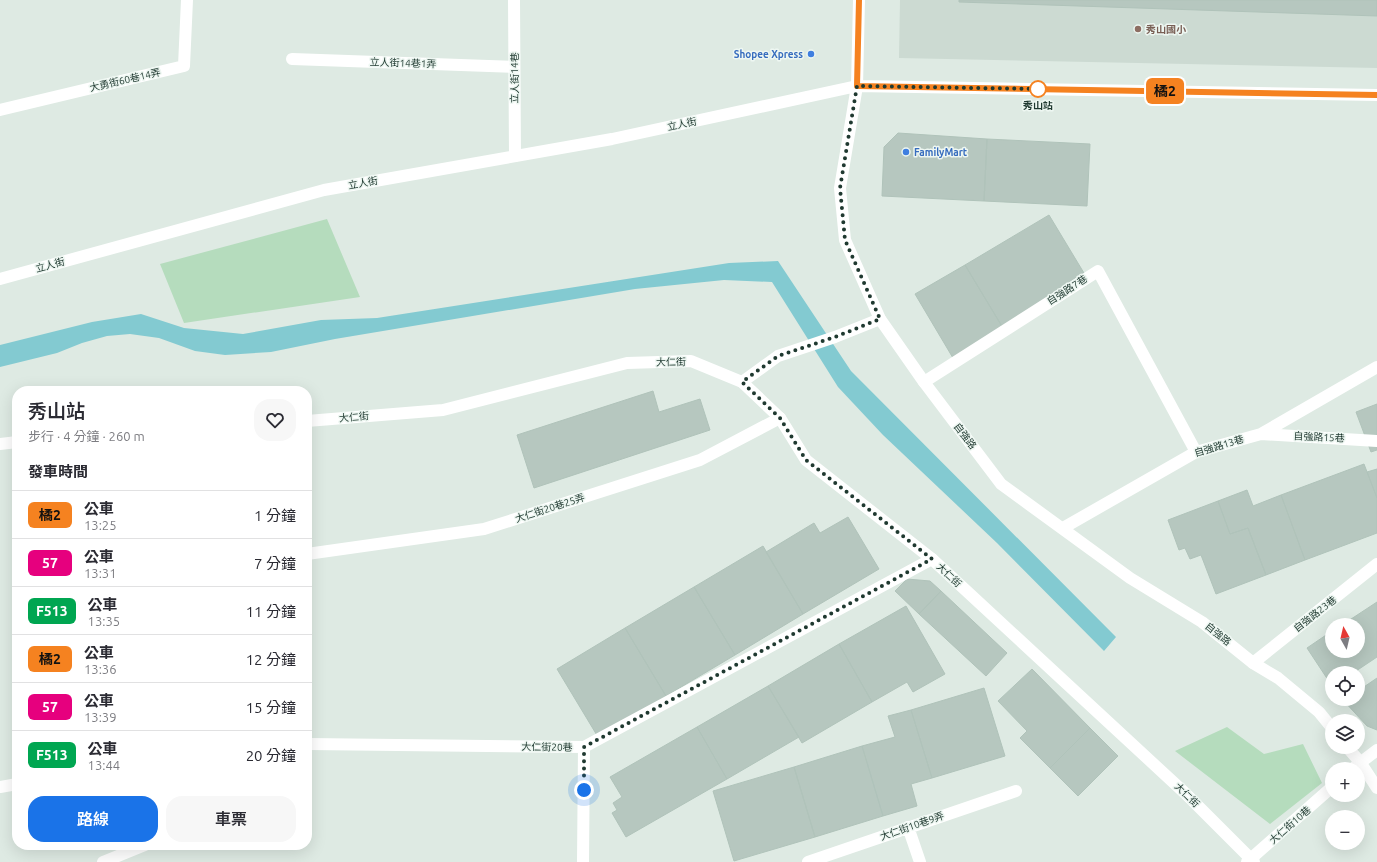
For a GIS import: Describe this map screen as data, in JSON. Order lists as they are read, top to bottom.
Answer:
{
  "streets": {
    "street": [
      "立人街14巷1弄",
      "立人街14巷",
      "大勇街60巷14弄",
      "立人街",
      "自強路7巷",
      "大仁街",
      "自強路",
      "自強路15巷",
      "自強路13巷",
      "大仁街20巷25弄",
      "自強路23巷",
      "大仁街20巷",
      "大仁街10巷",
      "大仁街10巷9弄"
    ]
  },
  "crossings": [
    ["立人街14巷1弄", "立人街14巷"],
    ["立人街14巷", "立人街"],
    ["立人街", "自強路"],
    ["自強路7巷", "自強路"],
    ["自強路7巷", "自強路13巷"],
    ["大仁街", "大仁街20巷25弄"],
    ["大仁街", "大仁街20巷"],
    ["大仁街", "大仁街10巷"],
    ["自強路", "自強路13巷"],
    ["自強路", "自強路23巷"],
    ["自強路15巷", "自強路13巷"]
  ],
  "places": [
    "秀山國小",
    "Shopee Xpress",
    "秀山站",
    "FamilyMart"
  ],
  "lines": ["bus line 橘2"],
  "north": "top",
  "page": {
    "on_map": "橘2",
    "heading": [
      ["秀山站", "步行 · 4 分鐘 · 260 m"],
      "發車時間"
    ],
    "list": [
      {
        "mark": "橘2",
        "name": "公車",
        "note": "13:25",
        "value": "1 分鐘"
      },
      {
        "mark": "57",
        "name": "公車",
        "note": "13:31",
        "value": "7 分鐘"
      },
      {
        "mark": "F513",
        "name": "公車",
        "note": "13:35",
        "value": "11 分鐘"
      },
      {
        "mark": "橘2",
        "name": "公車",
        "note": "13:36",
        "value": "12 分鐘"
      },
      {
        "mark": "57",
        "name": "公車",
        "note": "13:39",
        "value": "15 分鐘"
      },
      {
        "mark": "F513",
        "name": "公車",
        "note": "13:44",
        "value": "20 分鐘"
      }
    ],
    "map_buttons": ["+", "−"],
    "buttons": ["路線", "車票"]
  }
}
